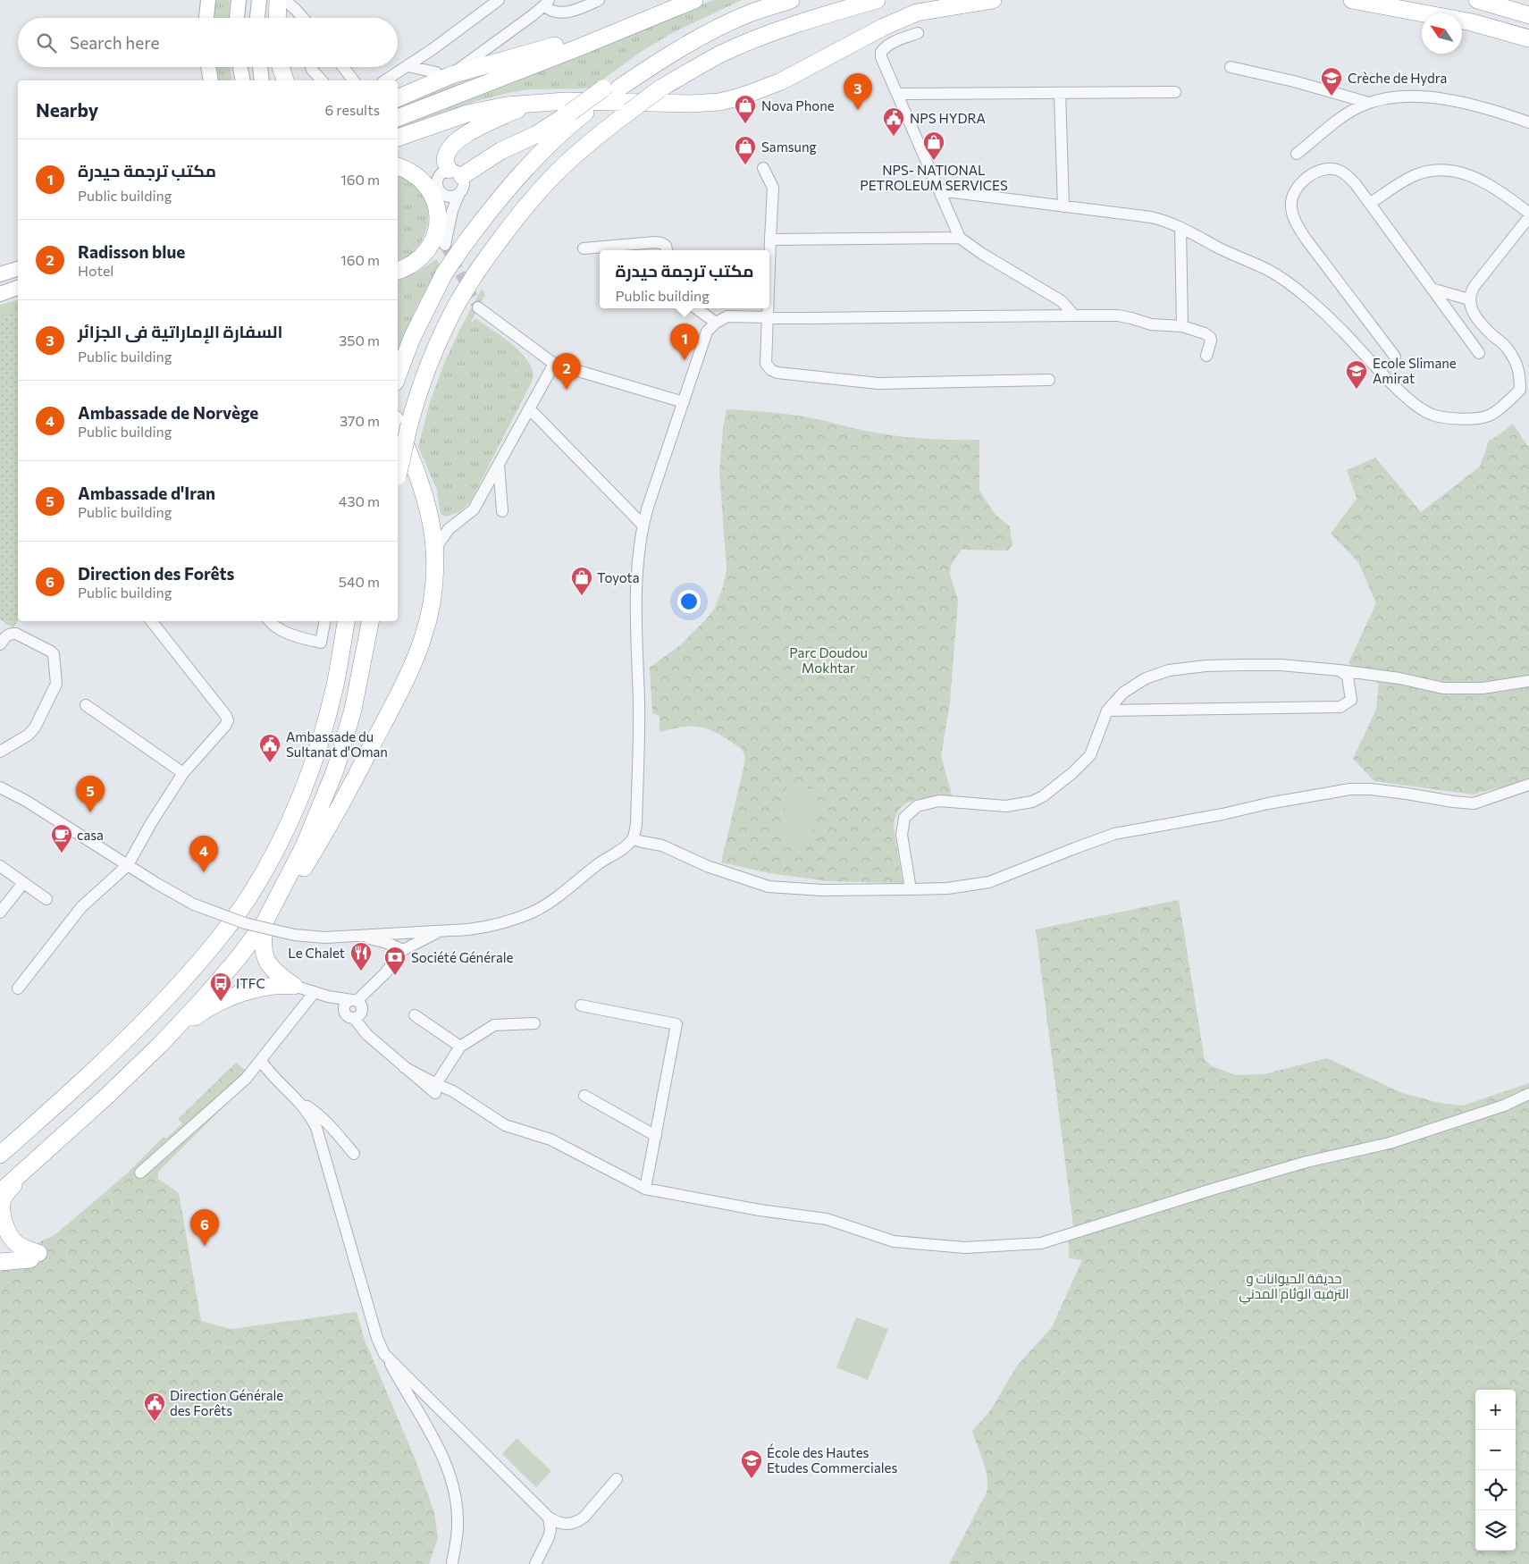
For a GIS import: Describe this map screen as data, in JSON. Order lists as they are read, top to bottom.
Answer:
{
  "parks": ["Parc Doudou Mokhtar", "حديقة الحيوانات و الترفيه الوئام المدني"],
  "places": {
    "school or university": ["Crèche de Hydra", "Ecole Slimane Amirat", "École des Hautes Etudes Commerciales"],
    "shop": [
      "Nova Phone",
      "NPS- NATIONAL PETROLEUM SERVICES",
      "Samsung",
      "Toyota"
    ],
    "public building": ["NPS HYDRA", "Ambassade du Sultanat d'Oman", "Direction Générale des Forêts"],
    "cafe": ["casa"],
    "restaurant": ["Le Chalet"],
    "bank": ["Société Générale"],
    "bus stop": ["ITFC"]
  },
  "north": "top left",
  "page": {
    "search": "Search here",
    "pins": [
      "3",
      "1",
      "2",
      "5",
      "4",
      "6"
    ],
    "heading": ["Nearby", "6 results"],
    "list": [
      {
        "mark": "1",
        "name": "مكتب ترجمة حيدرة",
        "note": "Public building",
        "value": "160 m"
      },
      {
        "mark": "2",
        "name": "Radisson blue",
        "note": "Hotel",
        "value": "160 m"
      },
      {
        "mark": "3",
        "name": "السفارة الإماراتية فى الجزائر",
        "note": "Public building",
        "value": "350 m"
      },
      {
        "mark": "4",
        "name": "Ambassade de Norvège",
        "note": "Public building",
        "value": "370 m"
      },
      {
        "mark": "5",
        "name": "Ambassade d'Iran",
        "note": "Public building",
        "value": "430 m"
      },
      {
        "mark": "6",
        "name": "Direction des Forêts",
        "note": "Public building",
        "value": "540 m"
      }
    ],
    "popup": ["مكتب ترجمة حيدرة", "Public building"],
    "map_buttons": ["+", "−"]
  }
}
